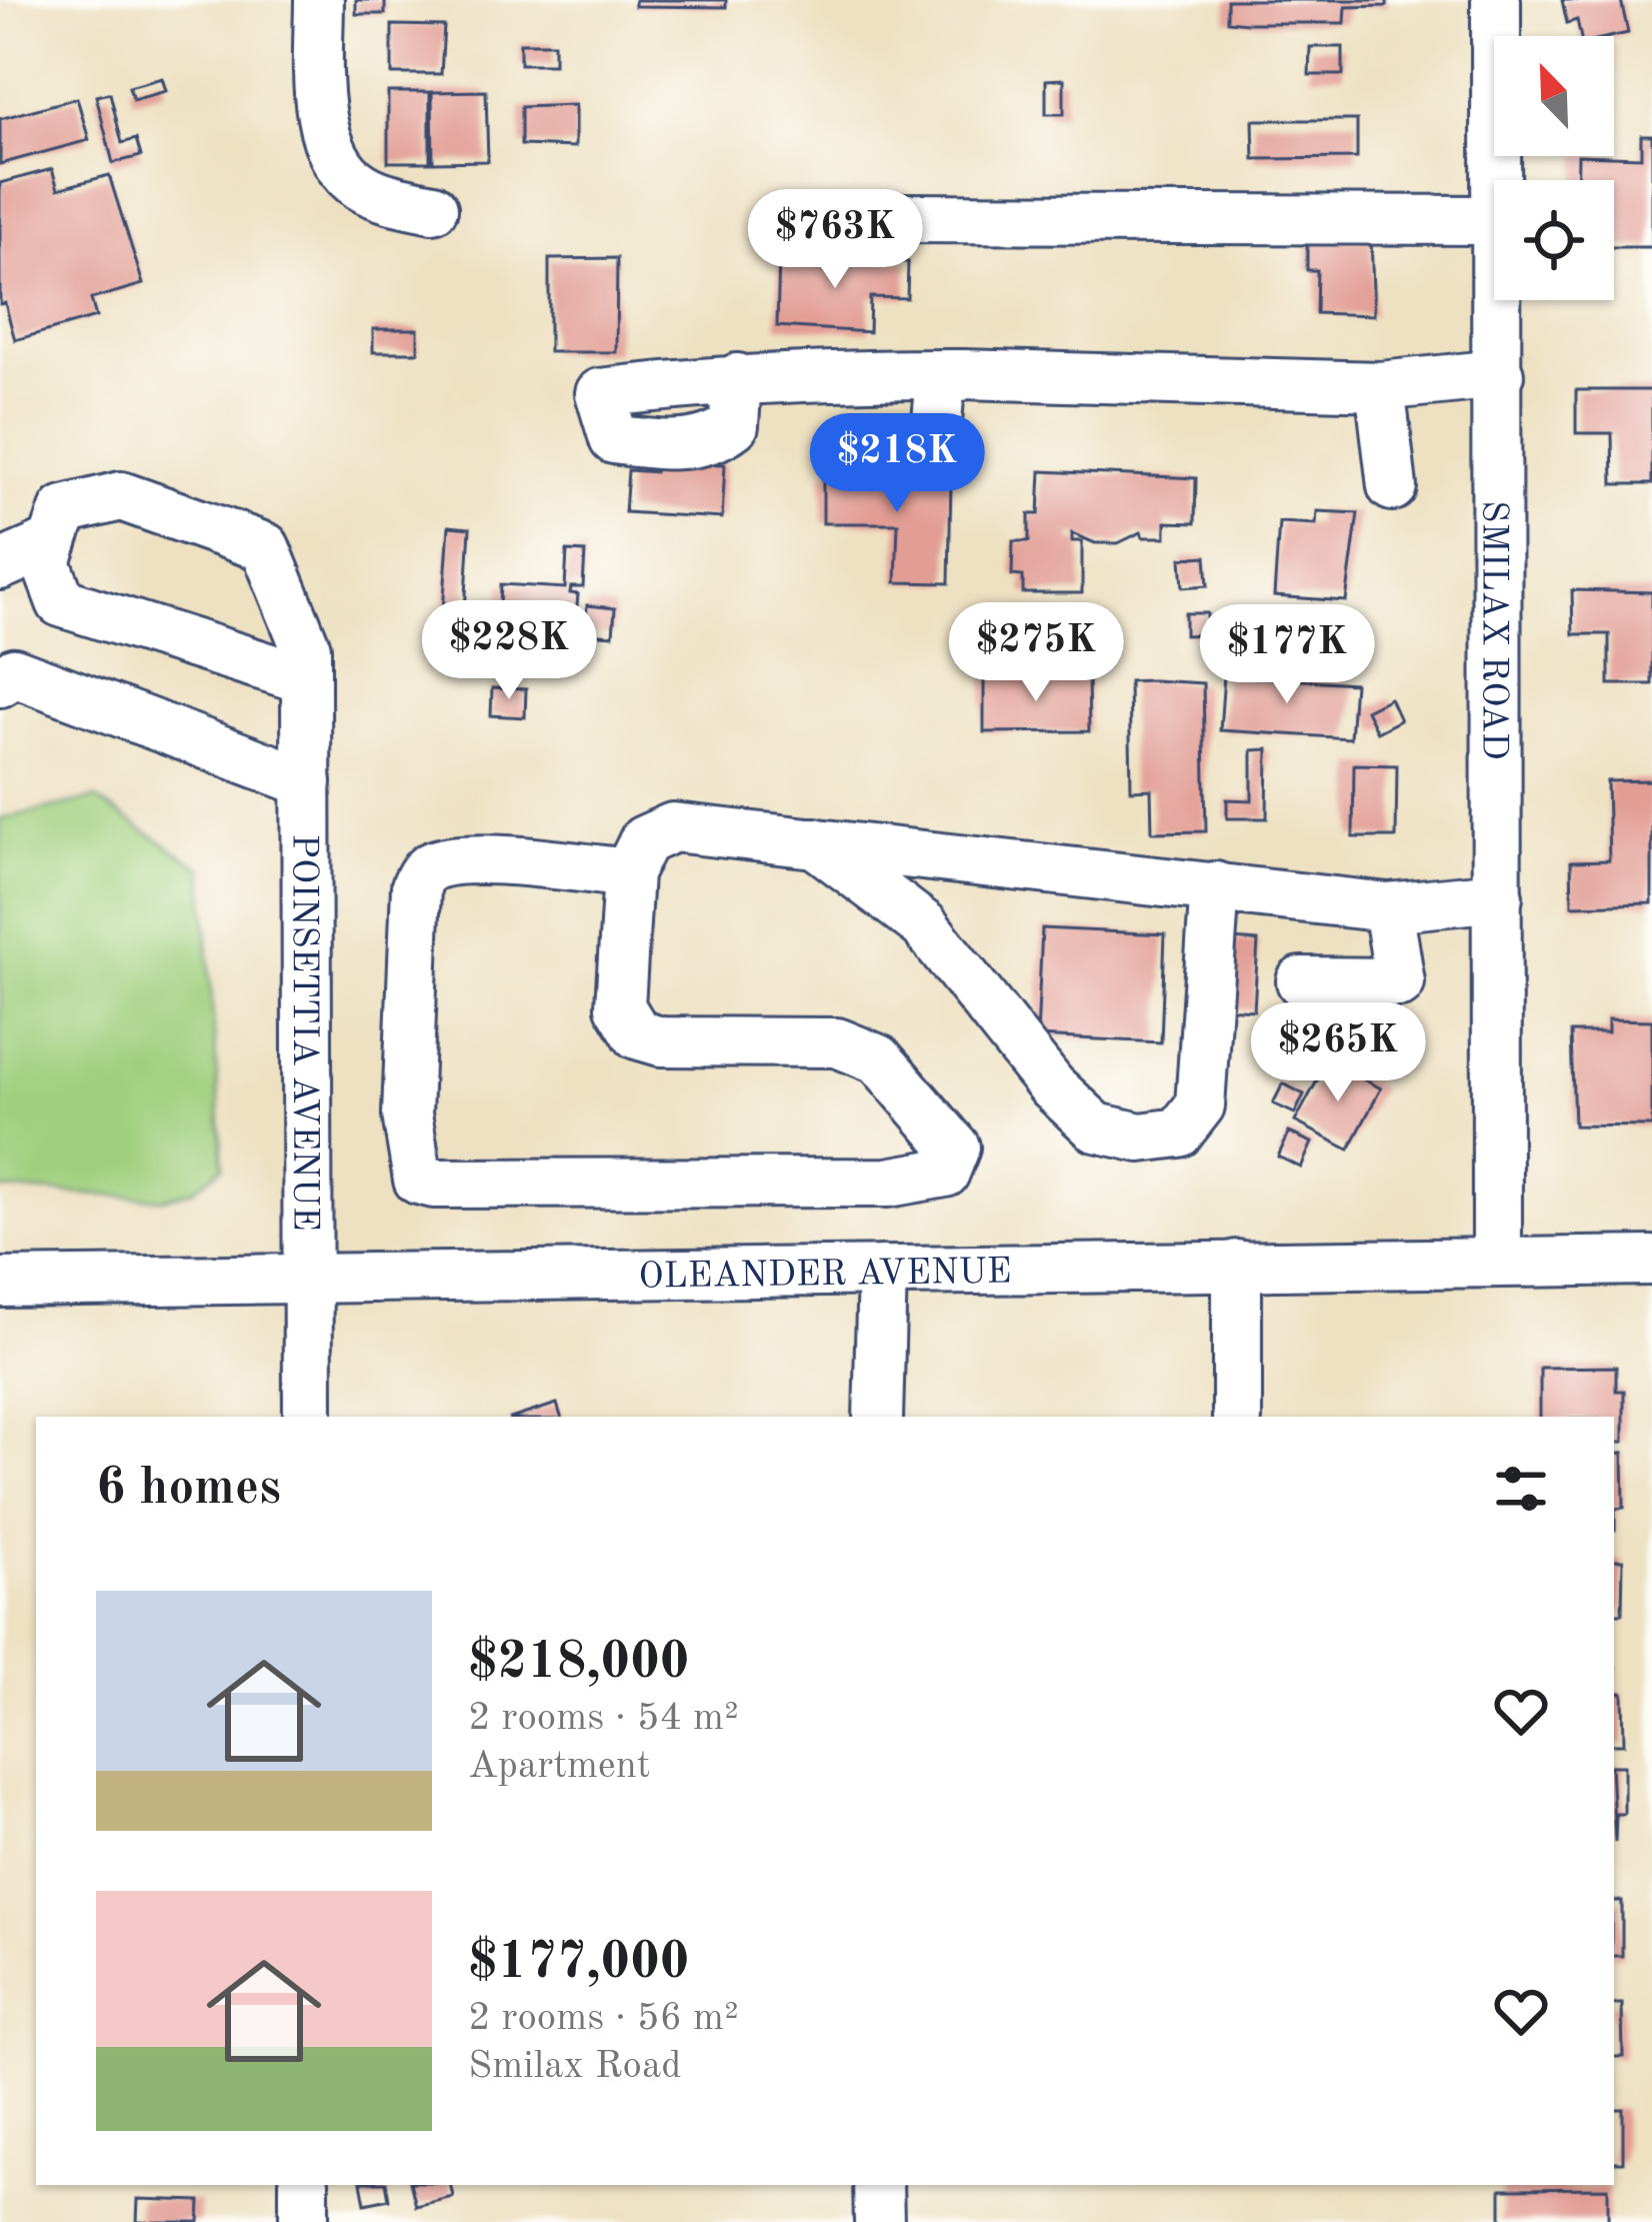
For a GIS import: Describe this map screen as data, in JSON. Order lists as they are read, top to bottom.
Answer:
{
  "streets": {
    "street": ["SMILAX ROAD", "POINSETTIA AVENUE", "OLEANDER AVENUE"]
  },
  "crossings": [
    ["SMILAX ROAD", "OLEANDER AVENUE"],
    ["POINSETTIA AVENUE", "OLEANDER AVENUE"]
  ],
  "north": "top left",
  "page": {
    "price": [
      "$763K",
      "$218K",
      "$228K",
      "$275K",
      "$177K",
      "$265K"
    ],
    "heading": "6 homes",
    "list": [
      {
        "name": "$218,000",
        "note": "2 rooms · 54 m² · Apartment"
      },
      {
        "name": "$177,000",
        "note": "2 rooms · 56 m² · Smilax Road"
      }
    ]
  }
}
